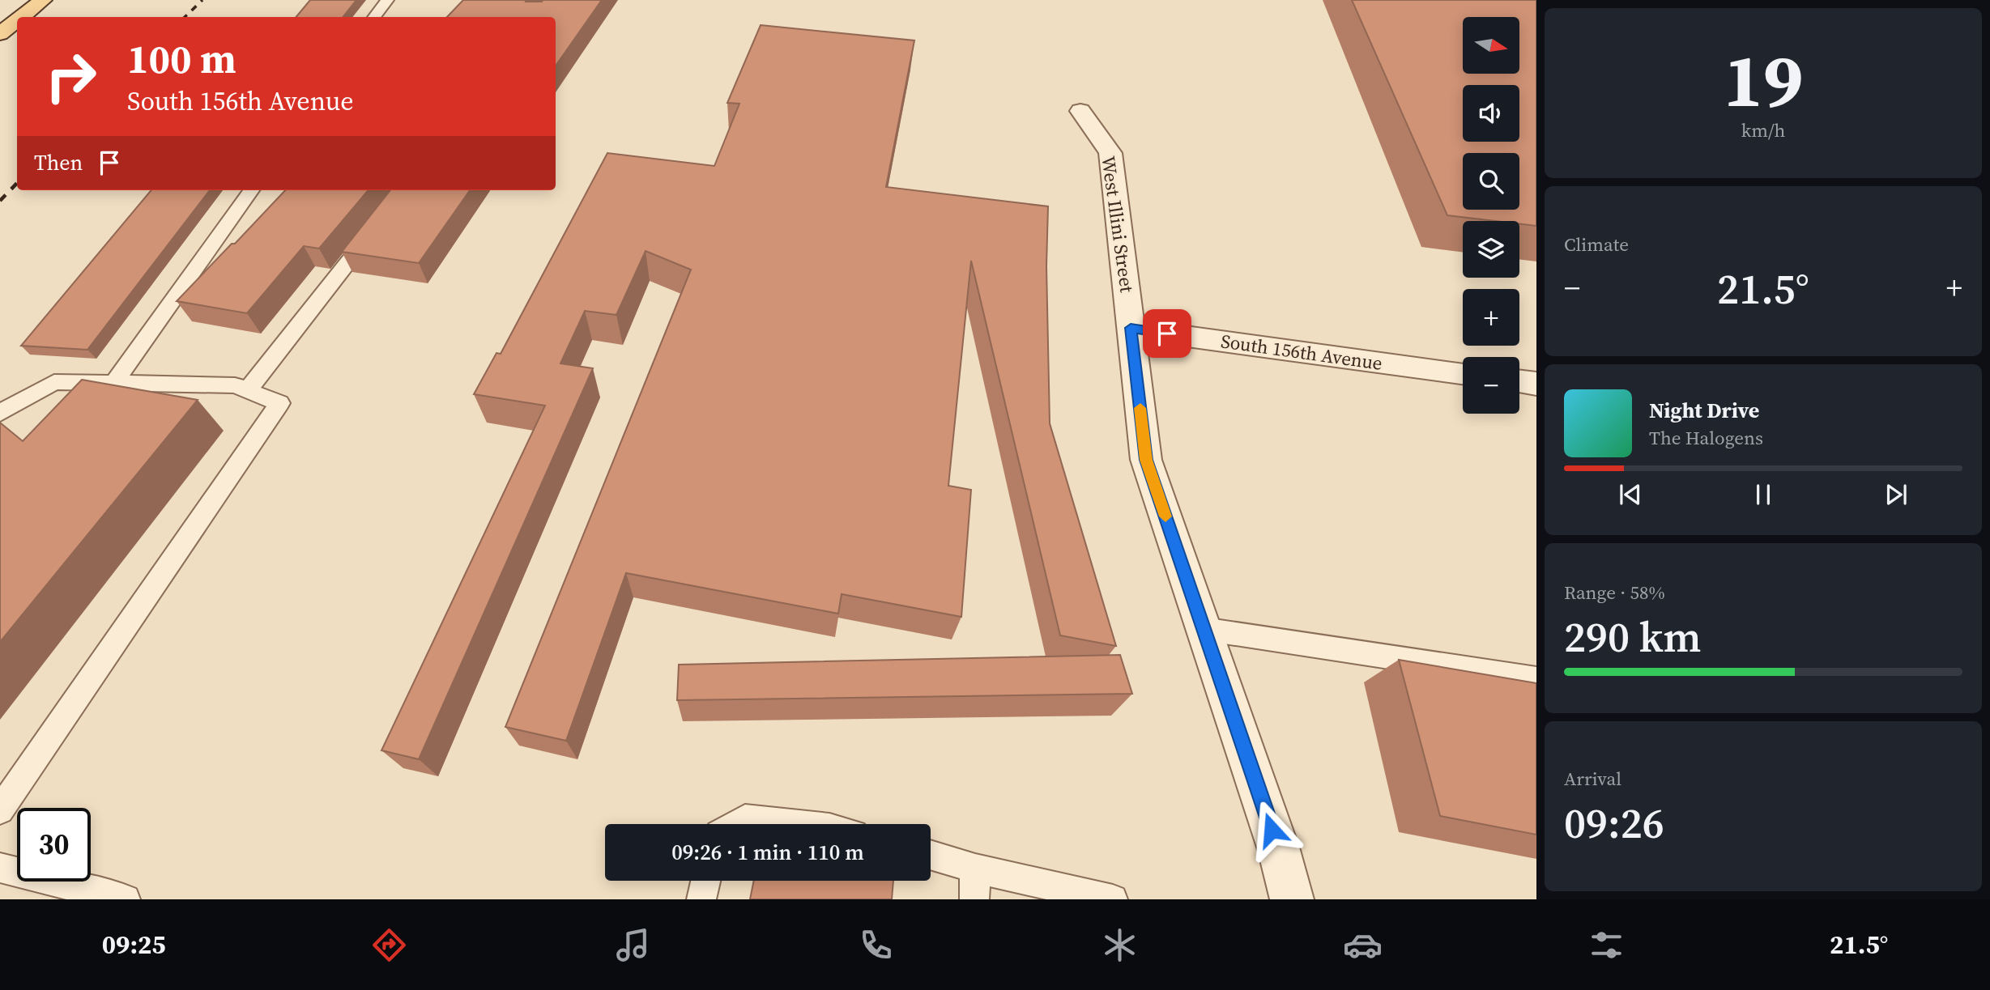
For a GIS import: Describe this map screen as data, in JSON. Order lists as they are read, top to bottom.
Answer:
{
  "streets": {
    "street": ["West Illini Street", "South 156th Avenue"]
  },
  "crossings": [
    ["West Illini Street", "South 156th Avenue"]
  ],
  "north": "right",
  "page": {
    "tile": [
      ["19", "km/h"],
      "Climate",
      ["Range · 58%", "290 km"],
      ["Arrival", "09:26"]
    ],
    "map_buttons": ["+", "−"],
    "turn": ["100 m", "South 156th Avenue"],
    "then": "Then",
    "heat": ["−", "21.5°", "+"],
    "song": ["Night Drive", "The Halogens"],
    "limit": "30",
    "trip": "09:26 · 1 min · 110 m",
    "tabs": ["09:25", "21.5°"]
  }
}
